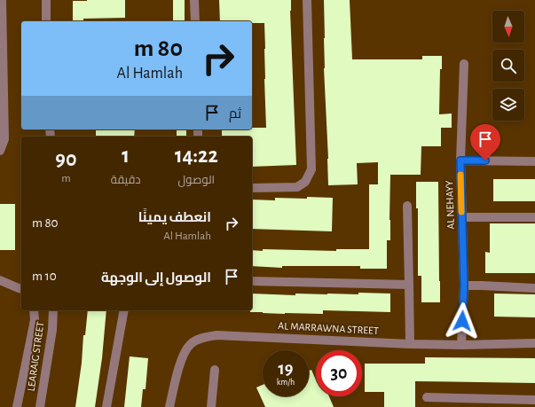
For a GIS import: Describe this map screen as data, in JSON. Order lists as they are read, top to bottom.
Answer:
{
  "streets": {
    "street": ["AL NEHAYY", "AL MARRAWNA STREET", "LEARAIG STREET"]
  },
  "crossings": [
    ["AL NEHAYY", "AL MARRAWNA STREET"]
  ],
  "north": "bottom",
  "page": {
    "turn": ["80 m", "Al Hamlah"],
    "then": "ثم",
    "eta": [
      "14:22",
      "الوصول",
      "1",
      "دقيقة",
      "90",
      "m"
    ],
    "list": [
      {
        "name": "انعطف يمينًا",
        "note": "Al Hamlah",
        "value": "80 m"
      },
      {
        "name": "الوصول إلى الوجهة",
        "value": "10 m"
      }
    ],
    "speed": "19 km/h",
    "limit": "30"
  }
}
